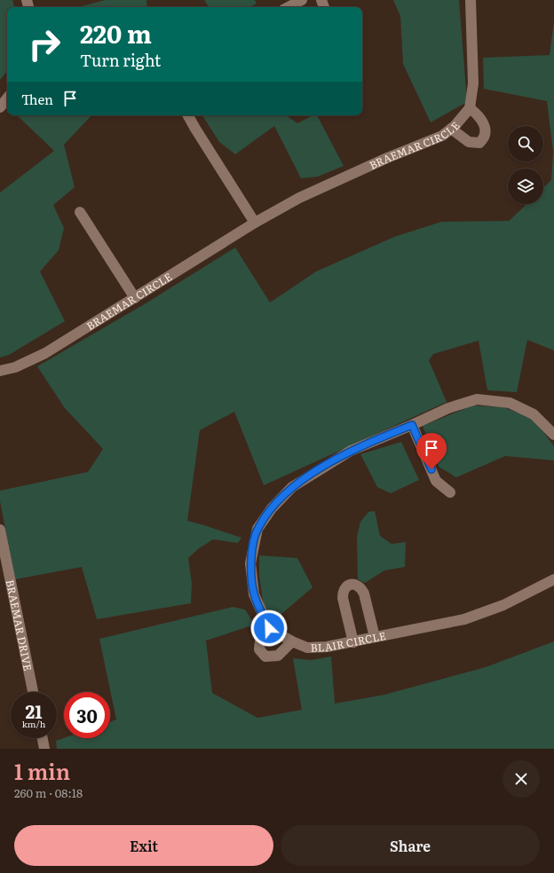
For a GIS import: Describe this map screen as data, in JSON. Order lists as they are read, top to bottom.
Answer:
{
  "streets": {
    "street": ["BRAEMAR CIRCLE", "BRAEMAR DRIVE", "BLAIR CIRCLE"]
  },
  "page": {
    "turn": ["220 m", "Turn right"],
    "then": "Then",
    "speed": "21 km/h",
    "limit": "30",
    "heading": ["1 min", "260 m · 08:18"],
    "buttons": ["Exit", "Share"]
  }
}
